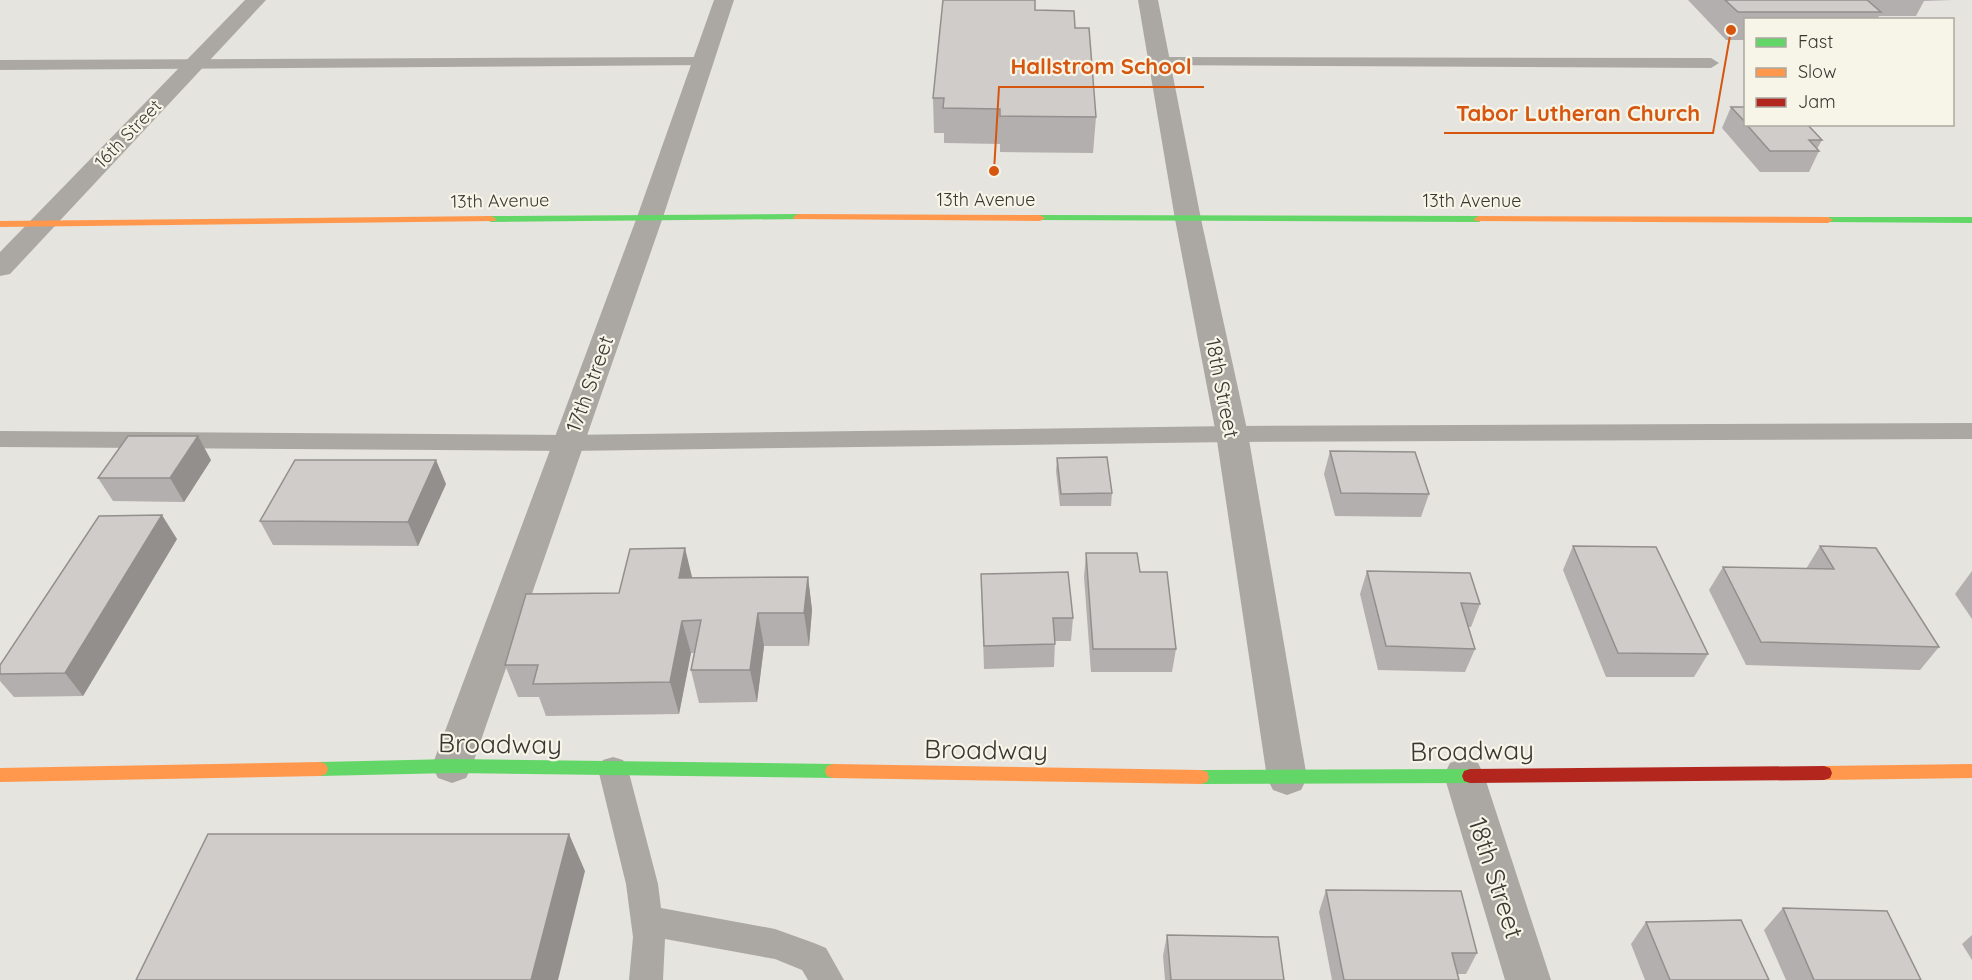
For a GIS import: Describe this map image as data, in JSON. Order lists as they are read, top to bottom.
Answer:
{
  "streets": {
    "street": [
      "16th Street",
      "13th Avenue",
      "17th Street",
      "18th Street",
      "Broadway"
    ]
  },
  "crossings": [
    ["16th Street", "13th Avenue"],
    ["13th Avenue", "17th Street"],
    ["13th Avenue", "18th Street"],
    ["17th Street", "Broadway"],
    ["18th Street", "Broadway"]
  ],
  "places": ["Tabor Lutheran Church", "Hallstrom School"],
  "legend": ["Fast", "Slow", "Jam"]
}
